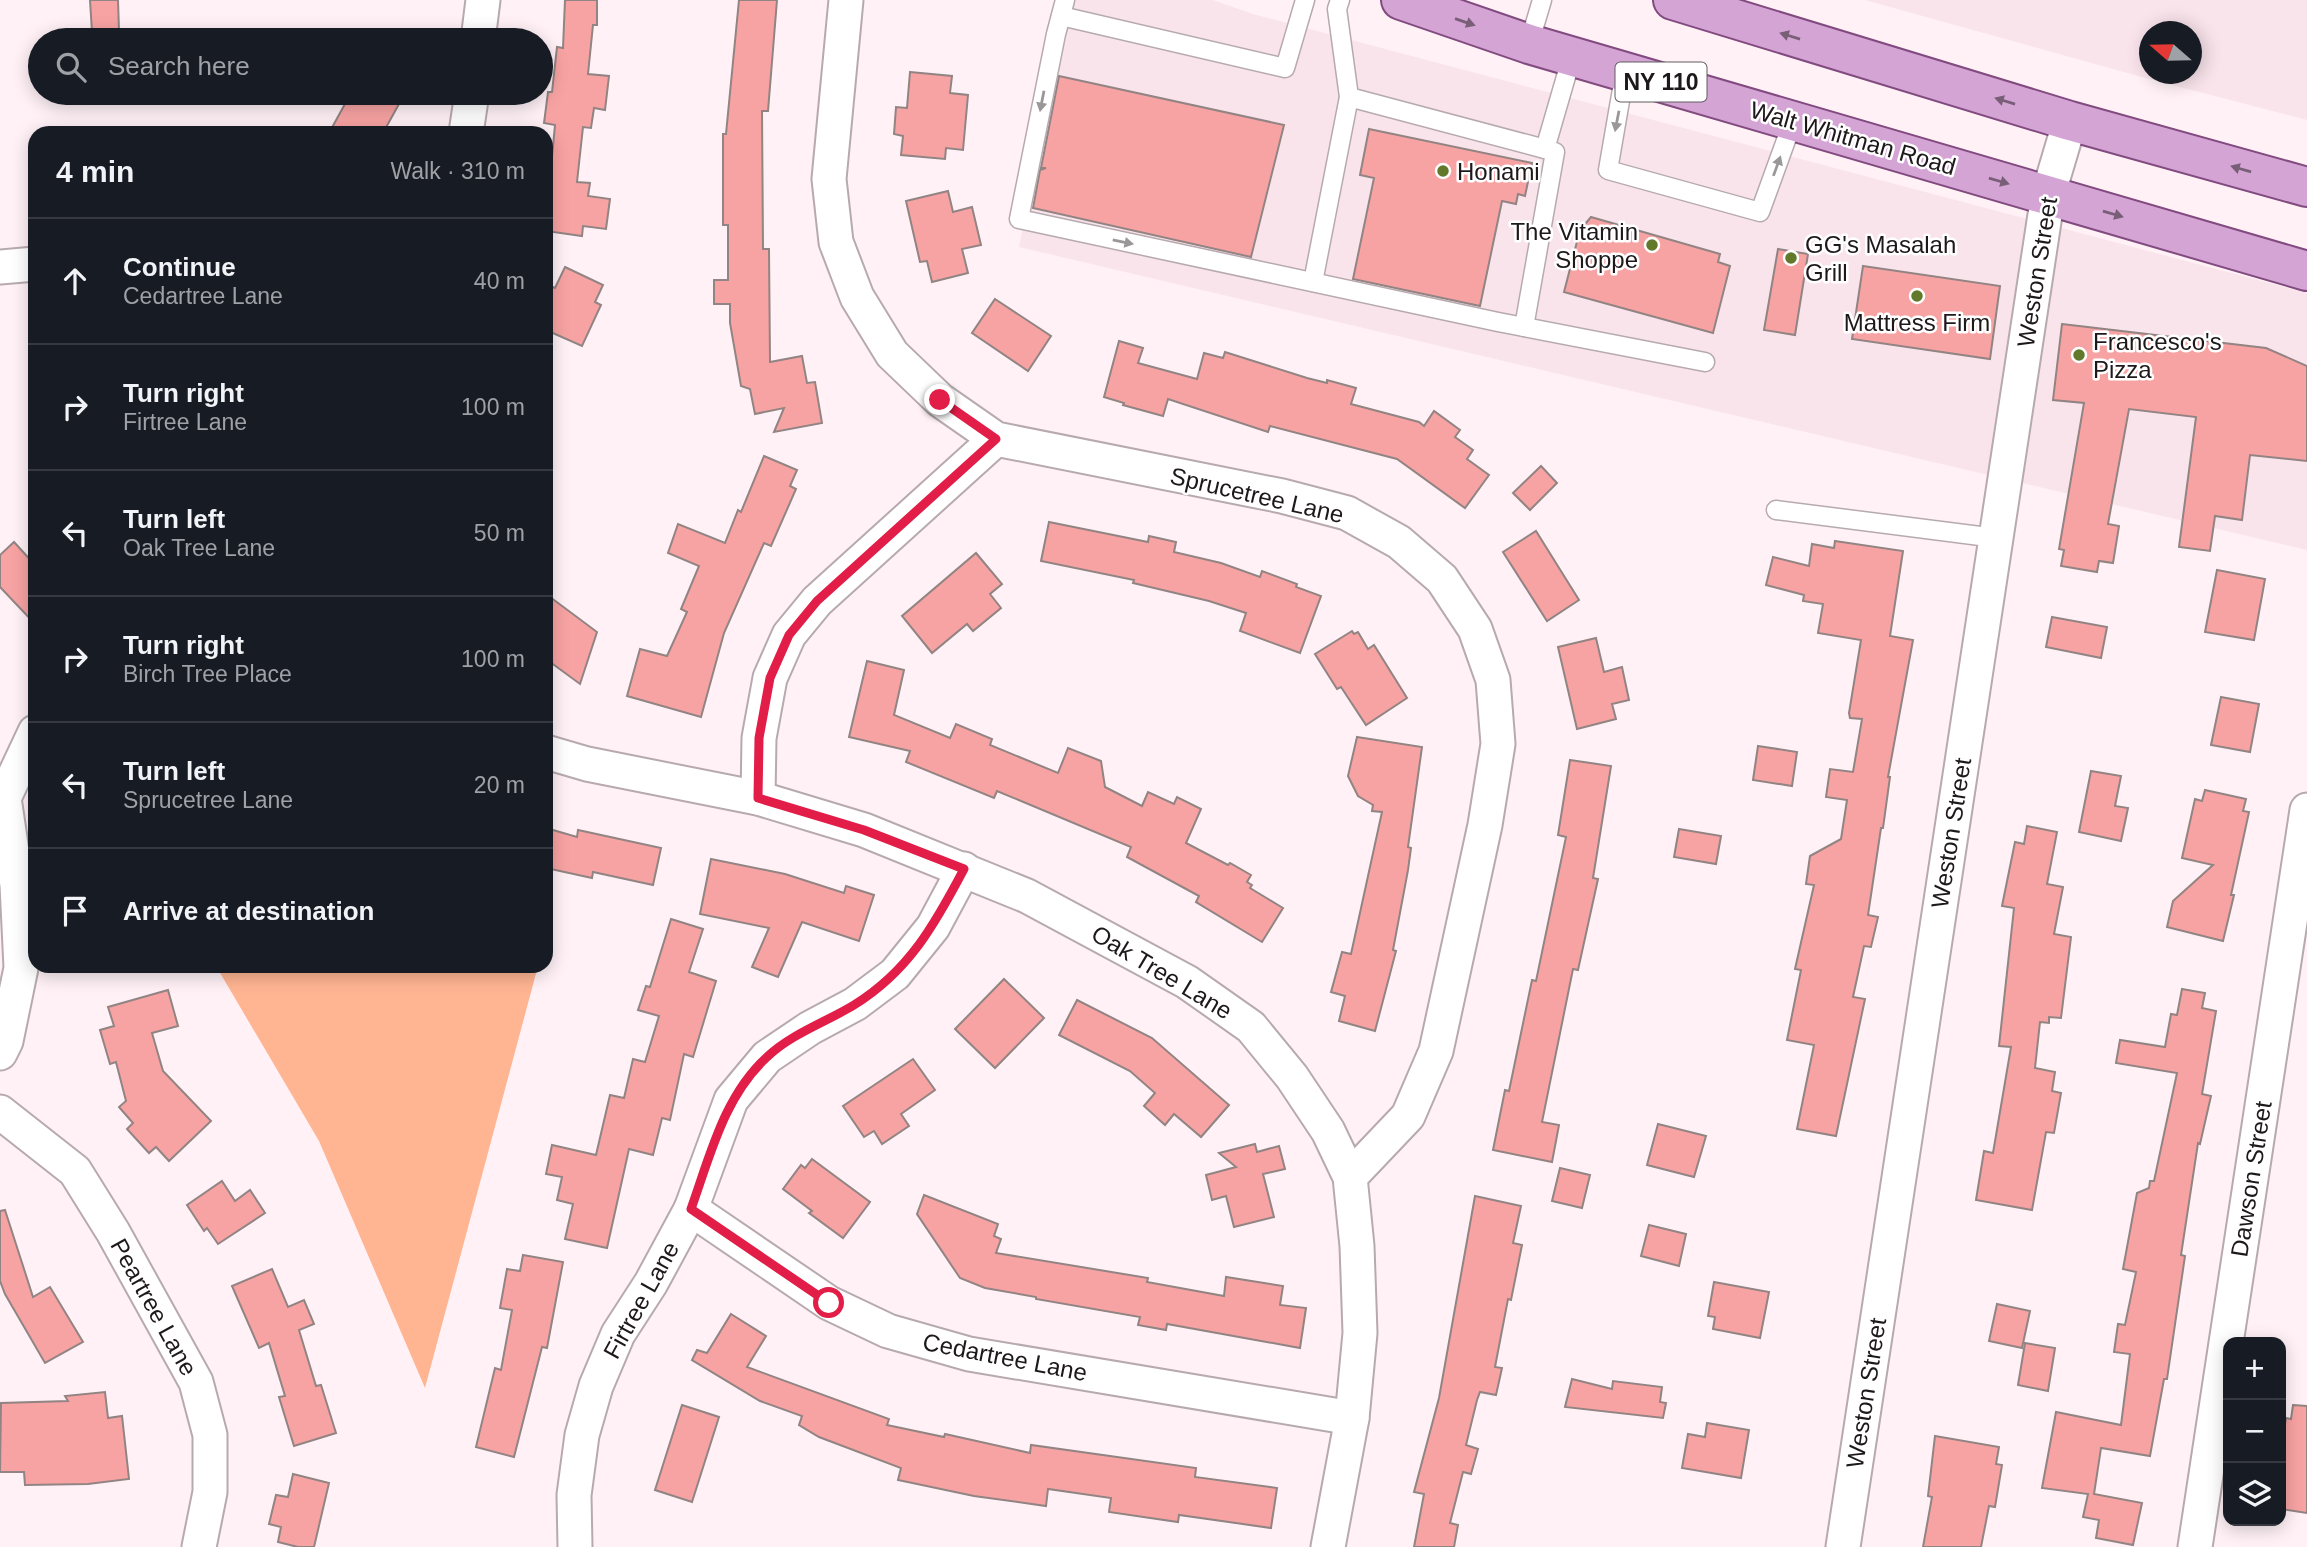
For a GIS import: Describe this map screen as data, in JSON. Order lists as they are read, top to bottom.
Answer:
{
  "streets": {
    "main road": ["NY 110", "Walt Whitman Road"],
    "street": [
      "Weston Street",
      "Sprucetree Lane",
      "Oak Tree Lane",
      "Dawson Street",
      "Firtree Lane",
      "Peartree Lane",
      "Cedartree Lane"
    ]
  },
  "crossings": [
    ["Walt Whitman Road", "Weston Street"],
    ["Sprucetree Lane", "Oak Tree Lane"],
    ["Oak Tree Lane", "Firtree Lane"],
    ["Oak Tree Lane", "Cedartree Lane"],
    ["Firtree Lane", "Cedartree Lane"]
  ],
  "places": [
    "Honami",
    "The Vitamin Shoppe",
    "GG's Masalah Grill",
    "Mattress Firm",
    "Francesco's Pizza"
  ],
  "north": "left",
  "page": {
    "search": "Search here",
    "heading": ["4 min", "Walk · 310 m"],
    "list": [
      ["Continue", "Cedartree Lane", "40 m"],
      ["Turn right", "Firtree Lane", "100 m"],
      ["Turn left", "Oak Tree Lane", "50 m"],
      ["Turn right", "Birch Tree Place", "100 m"],
      ["Turn left", "Sprucetree Lane", "20 m"],
      "Arrive at destination"
    ],
    "map_buttons": ["+", "−"]
  }
}
